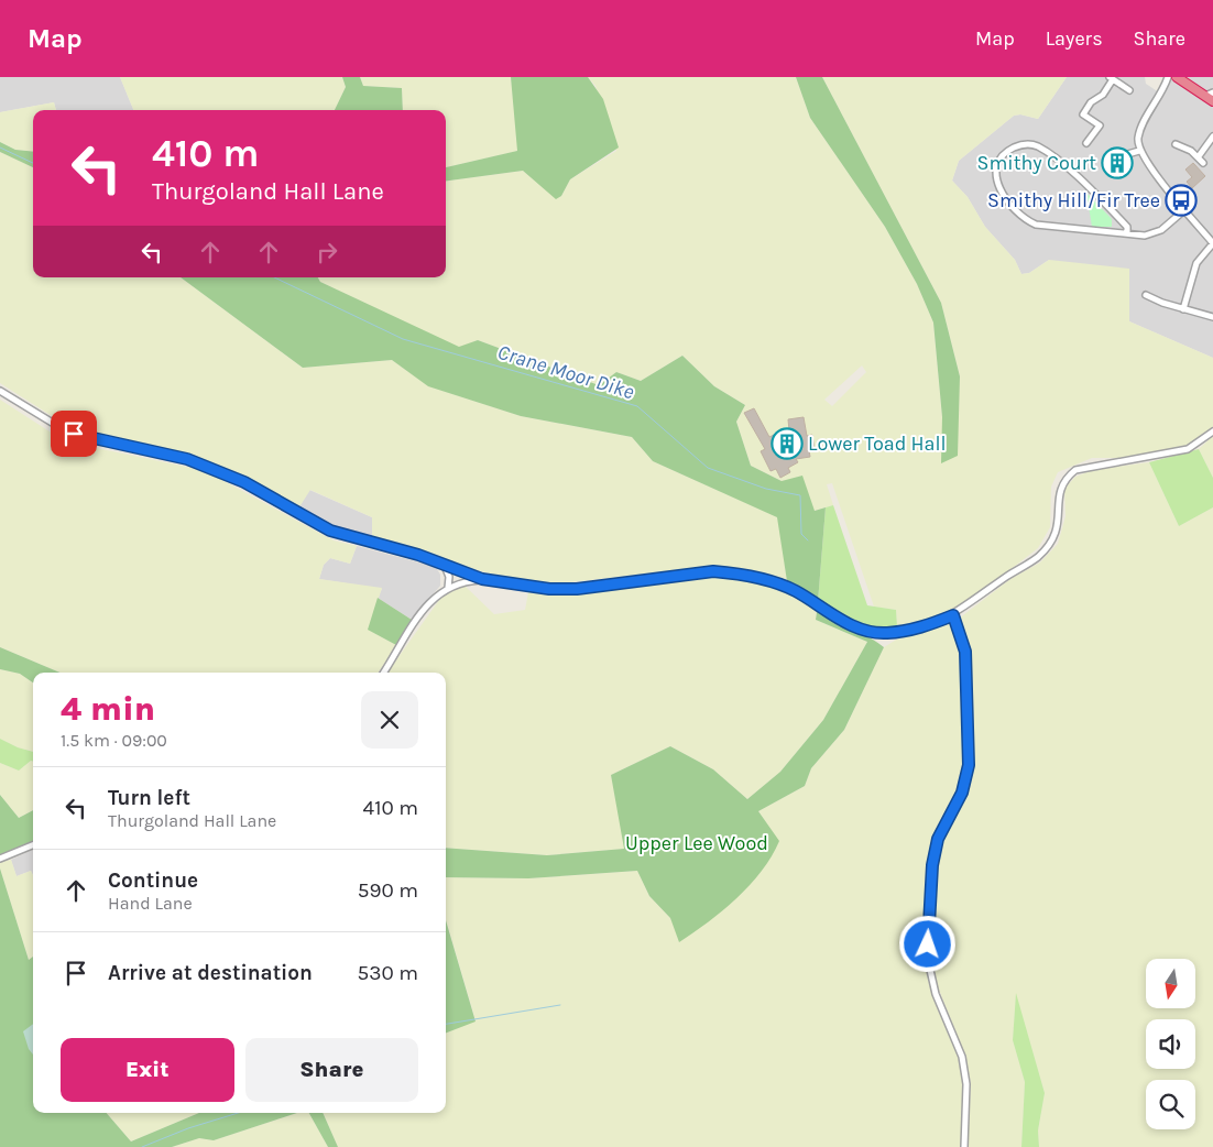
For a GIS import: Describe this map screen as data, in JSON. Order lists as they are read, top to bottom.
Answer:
{
  "water": ["Crane Moor Dike"],
  "parks": ["Upper Lee Wood"],
  "places": {
    "building": ["Smithy Court", "Lower Toad Hall"],
    "bus stop": ["Smithy Hill/Fir Tree"]
  },
  "north": "bottom",
  "page": {
    "header": "Map",
    "nav": ["Map", "Layers", "Share"],
    "turn": ["410 m", "Thurgoland Hall Lane"],
    "heading": ["4 min", "1.5 km · 09:00"],
    "list": [
      {
        "name": "Turn left",
        "note": "Thurgoland Hall Lane",
        "value": "410 m"
      },
      {
        "name": "Continue",
        "note": "Hand Lane",
        "value": "590 m"
      },
      {
        "name": "Arrive at destination",
        "value": "530 m"
      }
    ],
    "buttons": ["Exit", "Share"]
  }
}
